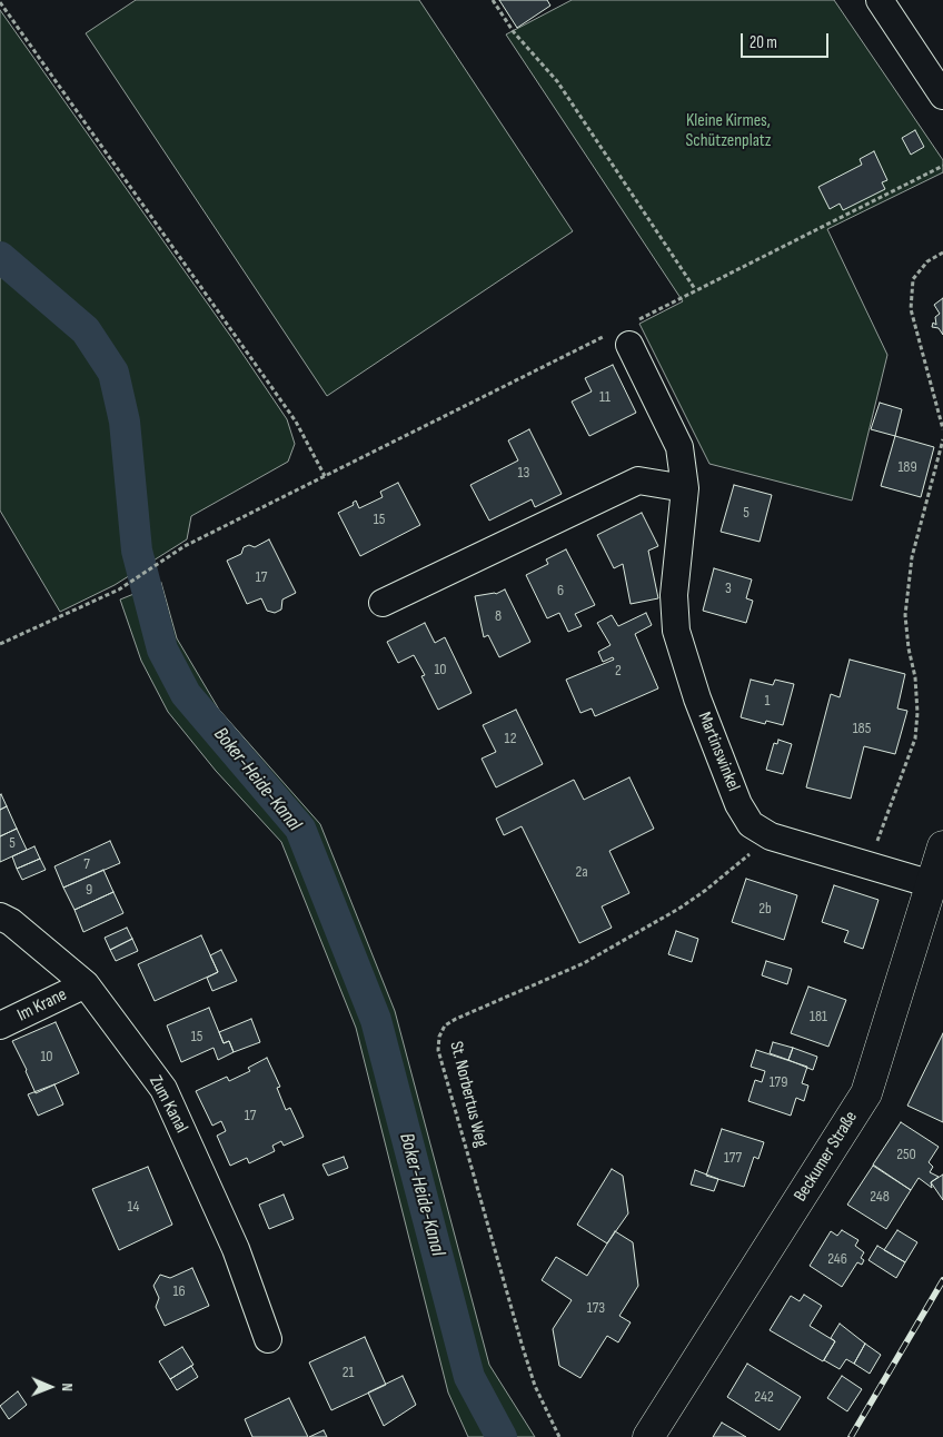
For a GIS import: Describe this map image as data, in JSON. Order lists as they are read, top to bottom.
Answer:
{
  "streets": {
    "main road": ["Beckumer Straße"],
    "street": ["Martinswinkel", "Im Krane", "Zum Kanal"],
    "path": ["St. Norbertus Weg"]
  },
  "crossings": [
    ["Martinswinkel", "St. Norbertus Weg"],
    ["Martinswinkel", "Beckumer Straße"],
    ["Im Krane", "Zum Kanal"]
  ],
  "water": ["Boker-Heide-Kanal"],
  "parks": ["Kleine Kirmes, Schützenplatz"],
  "house_numbers": [
    "11",
    "189",
    "13",
    "5",
    "15",
    "17",
    "3",
    "6",
    "8",
    "10",
    "2",
    "1",
    "185",
    "12",
    "5",
    "7",
    "2a",
    "9",
    "2b",
    "181",
    "15",
    "10",
    "179",
    "17",
    "250",
    "177",
    "248",
    "14",
    "246",
    "16",
    "173",
    "21",
    "242"
  ],
  "scale_bar": "20 m",
  "north": "right"
}
